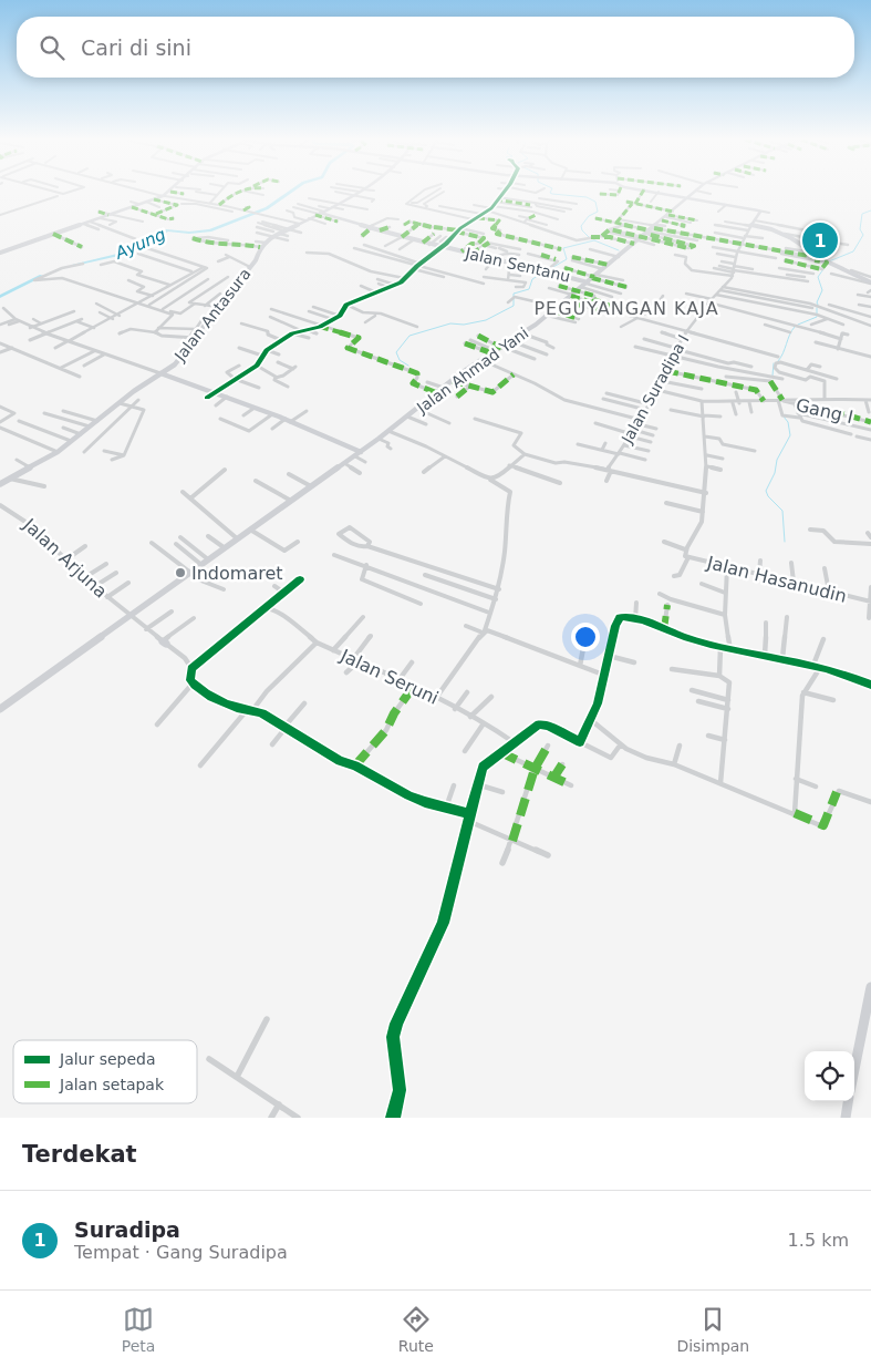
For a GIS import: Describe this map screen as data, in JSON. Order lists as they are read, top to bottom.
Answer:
{
  "streets": {
    "street": [
      "Jalan Sentanu",
      "Jalan Antasura",
      "Jalan Ahmad Yani",
      "Jalan Suradipa I",
      "Gang I",
      "Jalan Arjuna",
      "Jalan Hasanudin",
      "Jalan Seruni"
    ]
  },
  "crossings": [
    ["Jalan Sentanu", "Jalan Antasura"],
    ["Jalan Sentanu", "Jalan Ahmad Yani"],
    ["Jalan Ahmad Yani", "Jalan Arjuna"]
  ],
  "districts": ["PEGUYANGAN KAJA"],
  "water": ["Ayung"],
  "places": ["Indomaret"],
  "legend": ["Jalur sepeda", "Jalan setapak"],
  "page": {
    "search": "Cari di sini",
    "pins": "1",
    "heading": "Terdekat",
    "list": [
      {
        "mark": "1",
        "name": "Suradipa",
        "note": "Tempat · Gang Suradipa",
        "value": "1.5 km"
      }
    ],
    "nav": ["Peta", "Rute", "Disimpan"]
  }
}
